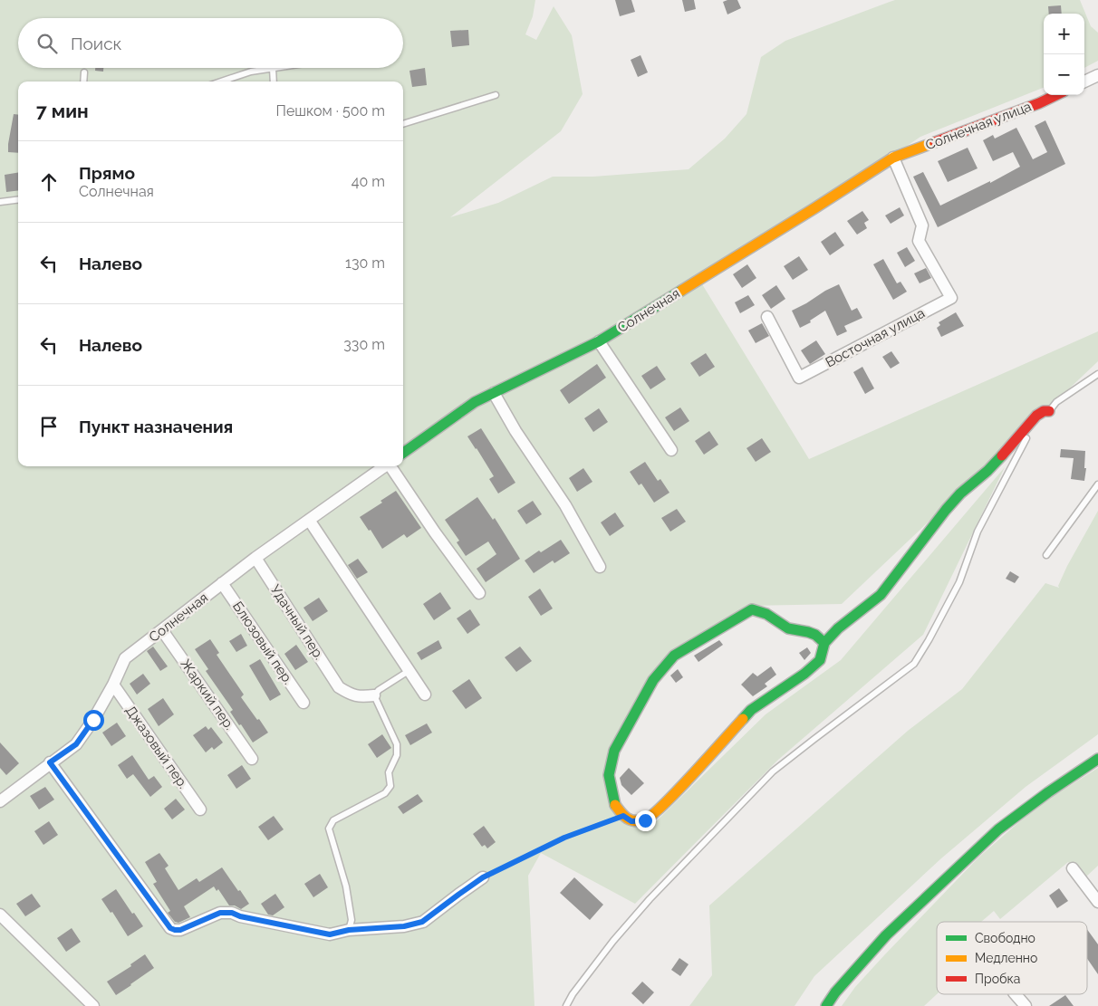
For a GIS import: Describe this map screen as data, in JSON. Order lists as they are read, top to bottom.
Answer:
{
  "streets": {
    "street": [
      "Солнечная улица",
      "Солнечная",
      "Восточная улица",
      "Удачный пер.",
      "Блюзовый пер.",
      "Жаркий пер.",
      "Джазовый пер."
    ]
  },
  "crossings": [
    ["Солнечная улица", "Солнечная"],
    ["Солнечная улица", "Восточная улица"],
    ["Солнечная", "Восточная улица"],
    ["Солнечная", "Удачный пер."],
    ["Солнечная", "Блюзовый пер."],
    ["Солнечная", "Жаркий пер."],
    ["Солнечная", "Джазовый пер."]
  ],
  "legend": ["Свободно", "Медленно", "Пробка"],
  "page": {
    "map_buttons": ["+", "−"],
    "search": "Поиск",
    "heading": ["7 мин", "Пешком · 500 m"],
    "list": [
      ["Прямо", "Солнечная", "40 m"],
      ["Налево", "130 m"],
      ["Налево", "330 m"],
      "Пункт назначения"
    ]
  }
}
